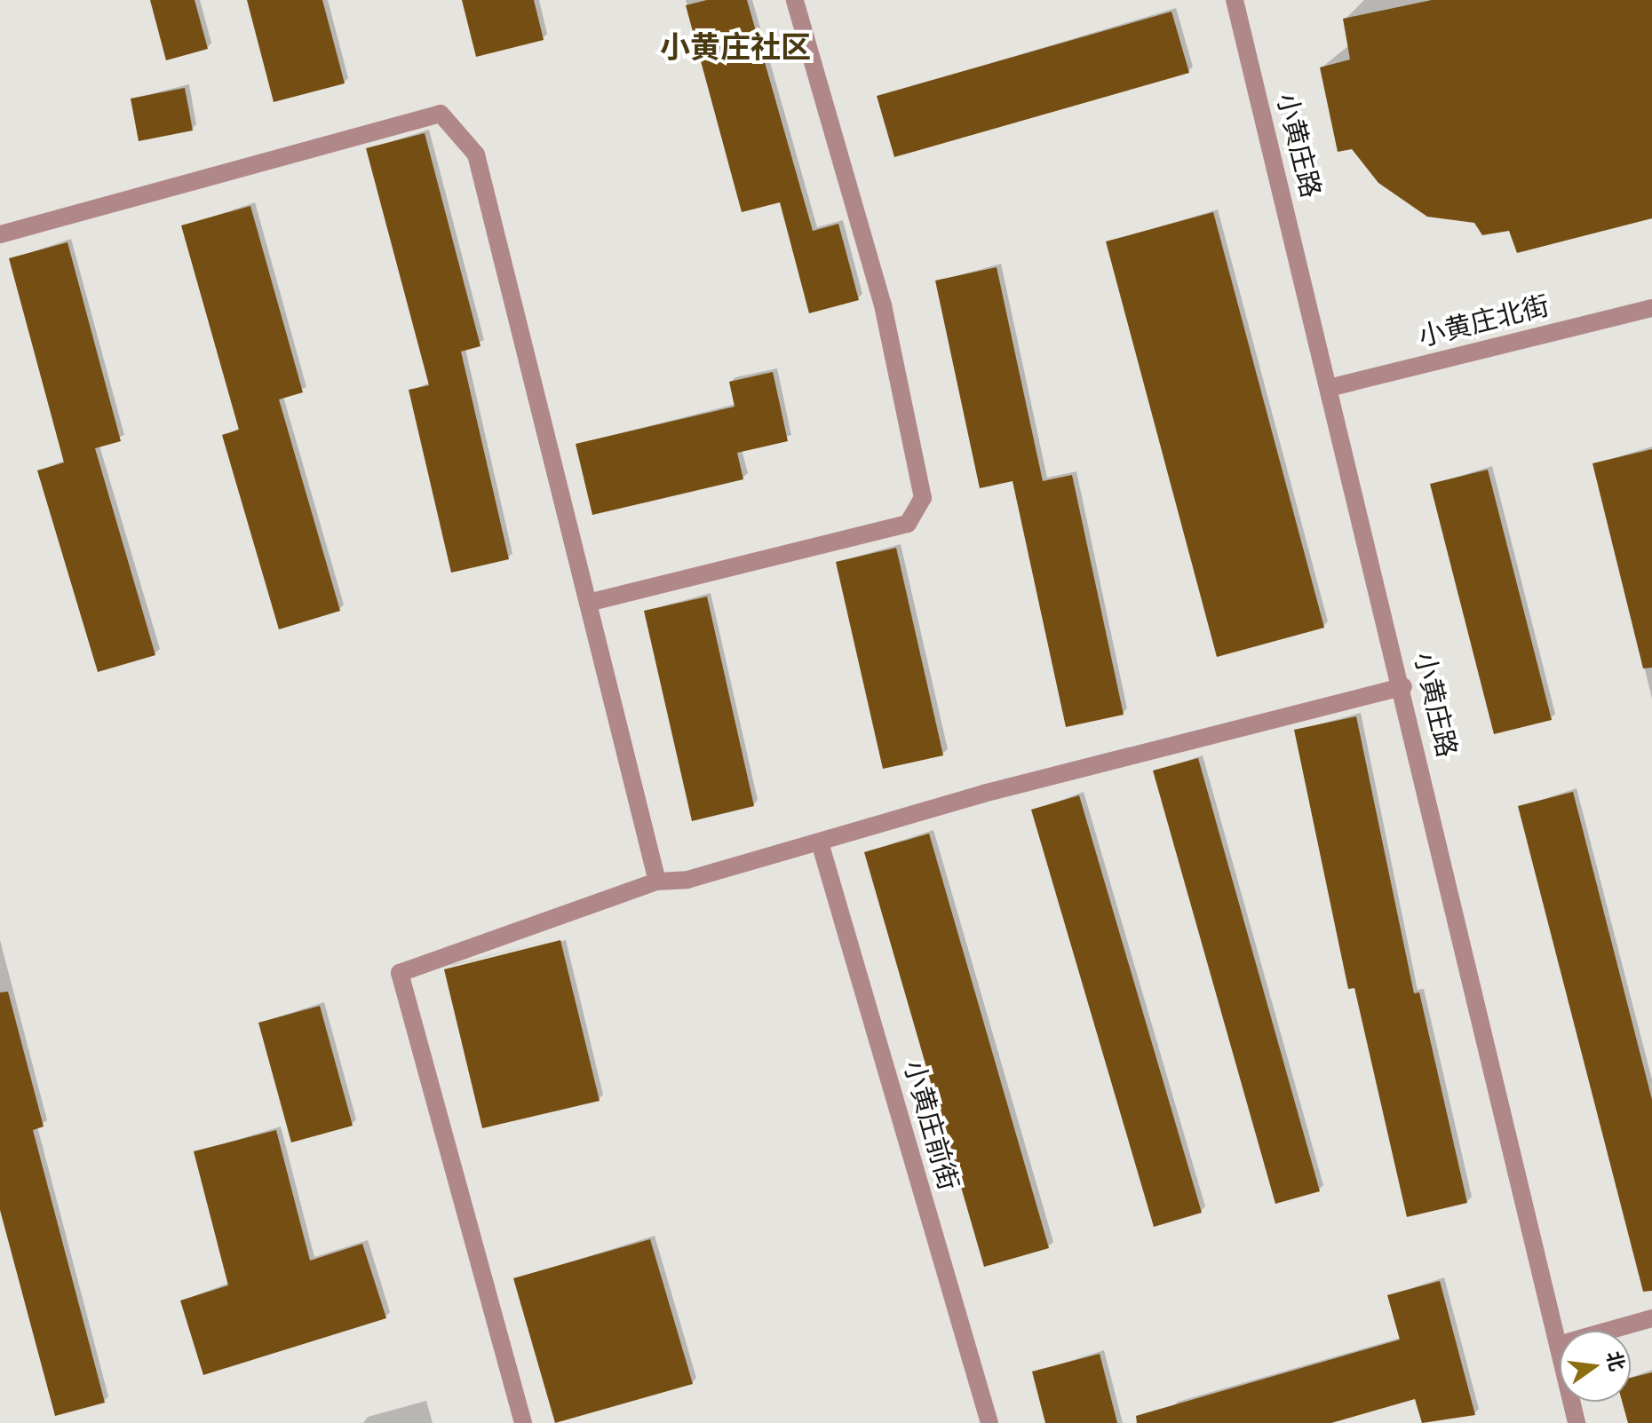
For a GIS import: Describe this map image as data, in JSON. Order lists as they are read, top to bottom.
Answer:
{
  "streets": {
    "street": ["小黄庄路", "小黄庄北街", "小黄庄前街"]
  },
  "crossings": [
    ["小黄庄路", "小黄庄北街"]
  ],
  "districts": ["小黄庄社区"],
  "north": "right"
}
